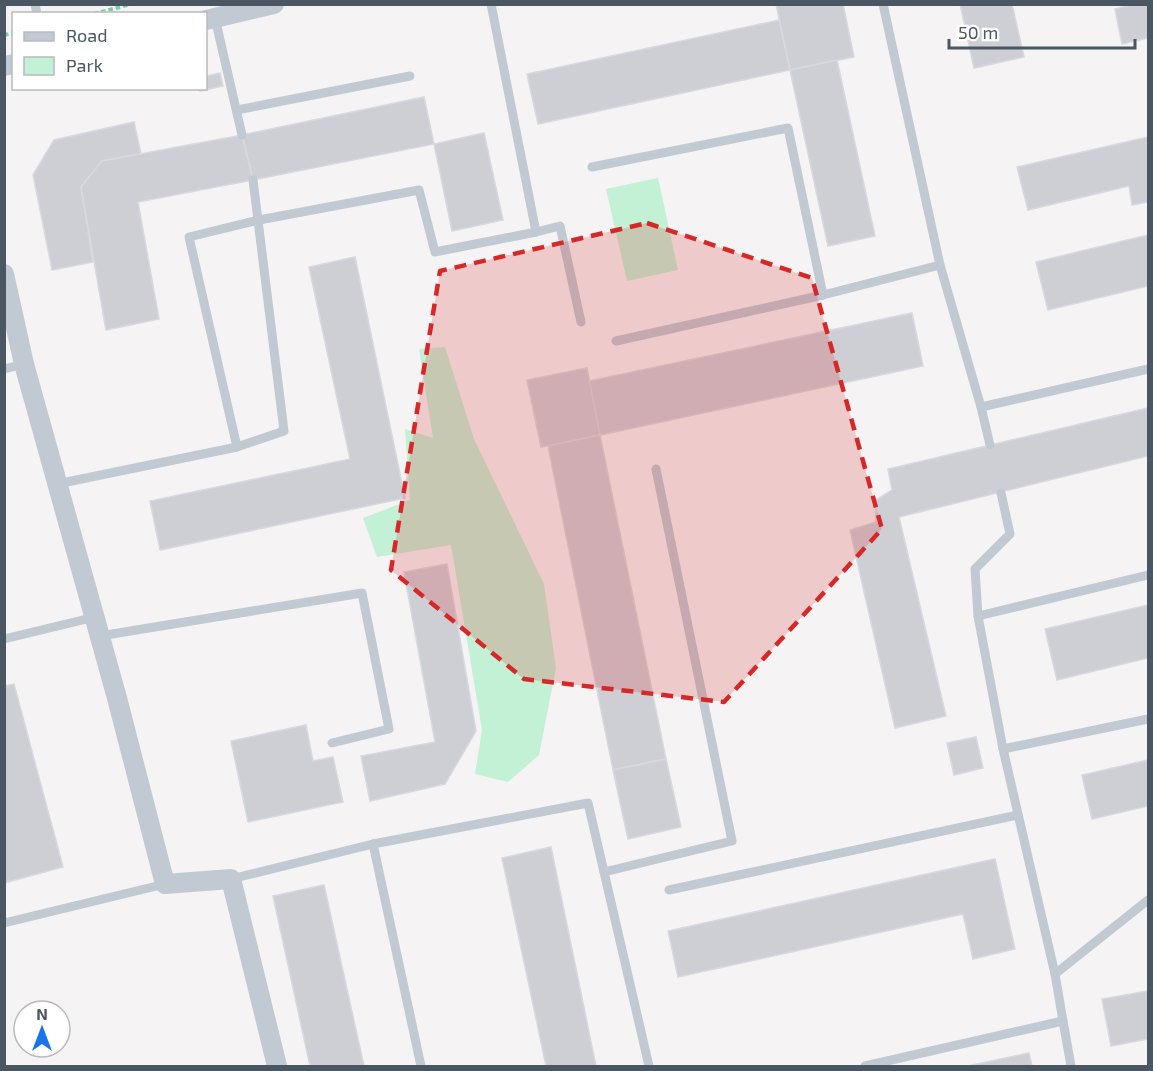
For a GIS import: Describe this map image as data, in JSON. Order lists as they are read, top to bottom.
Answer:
{
  "legend": ["Road", "Park"],
  "scale_bar": "50 m",
  "north": "top"
}
